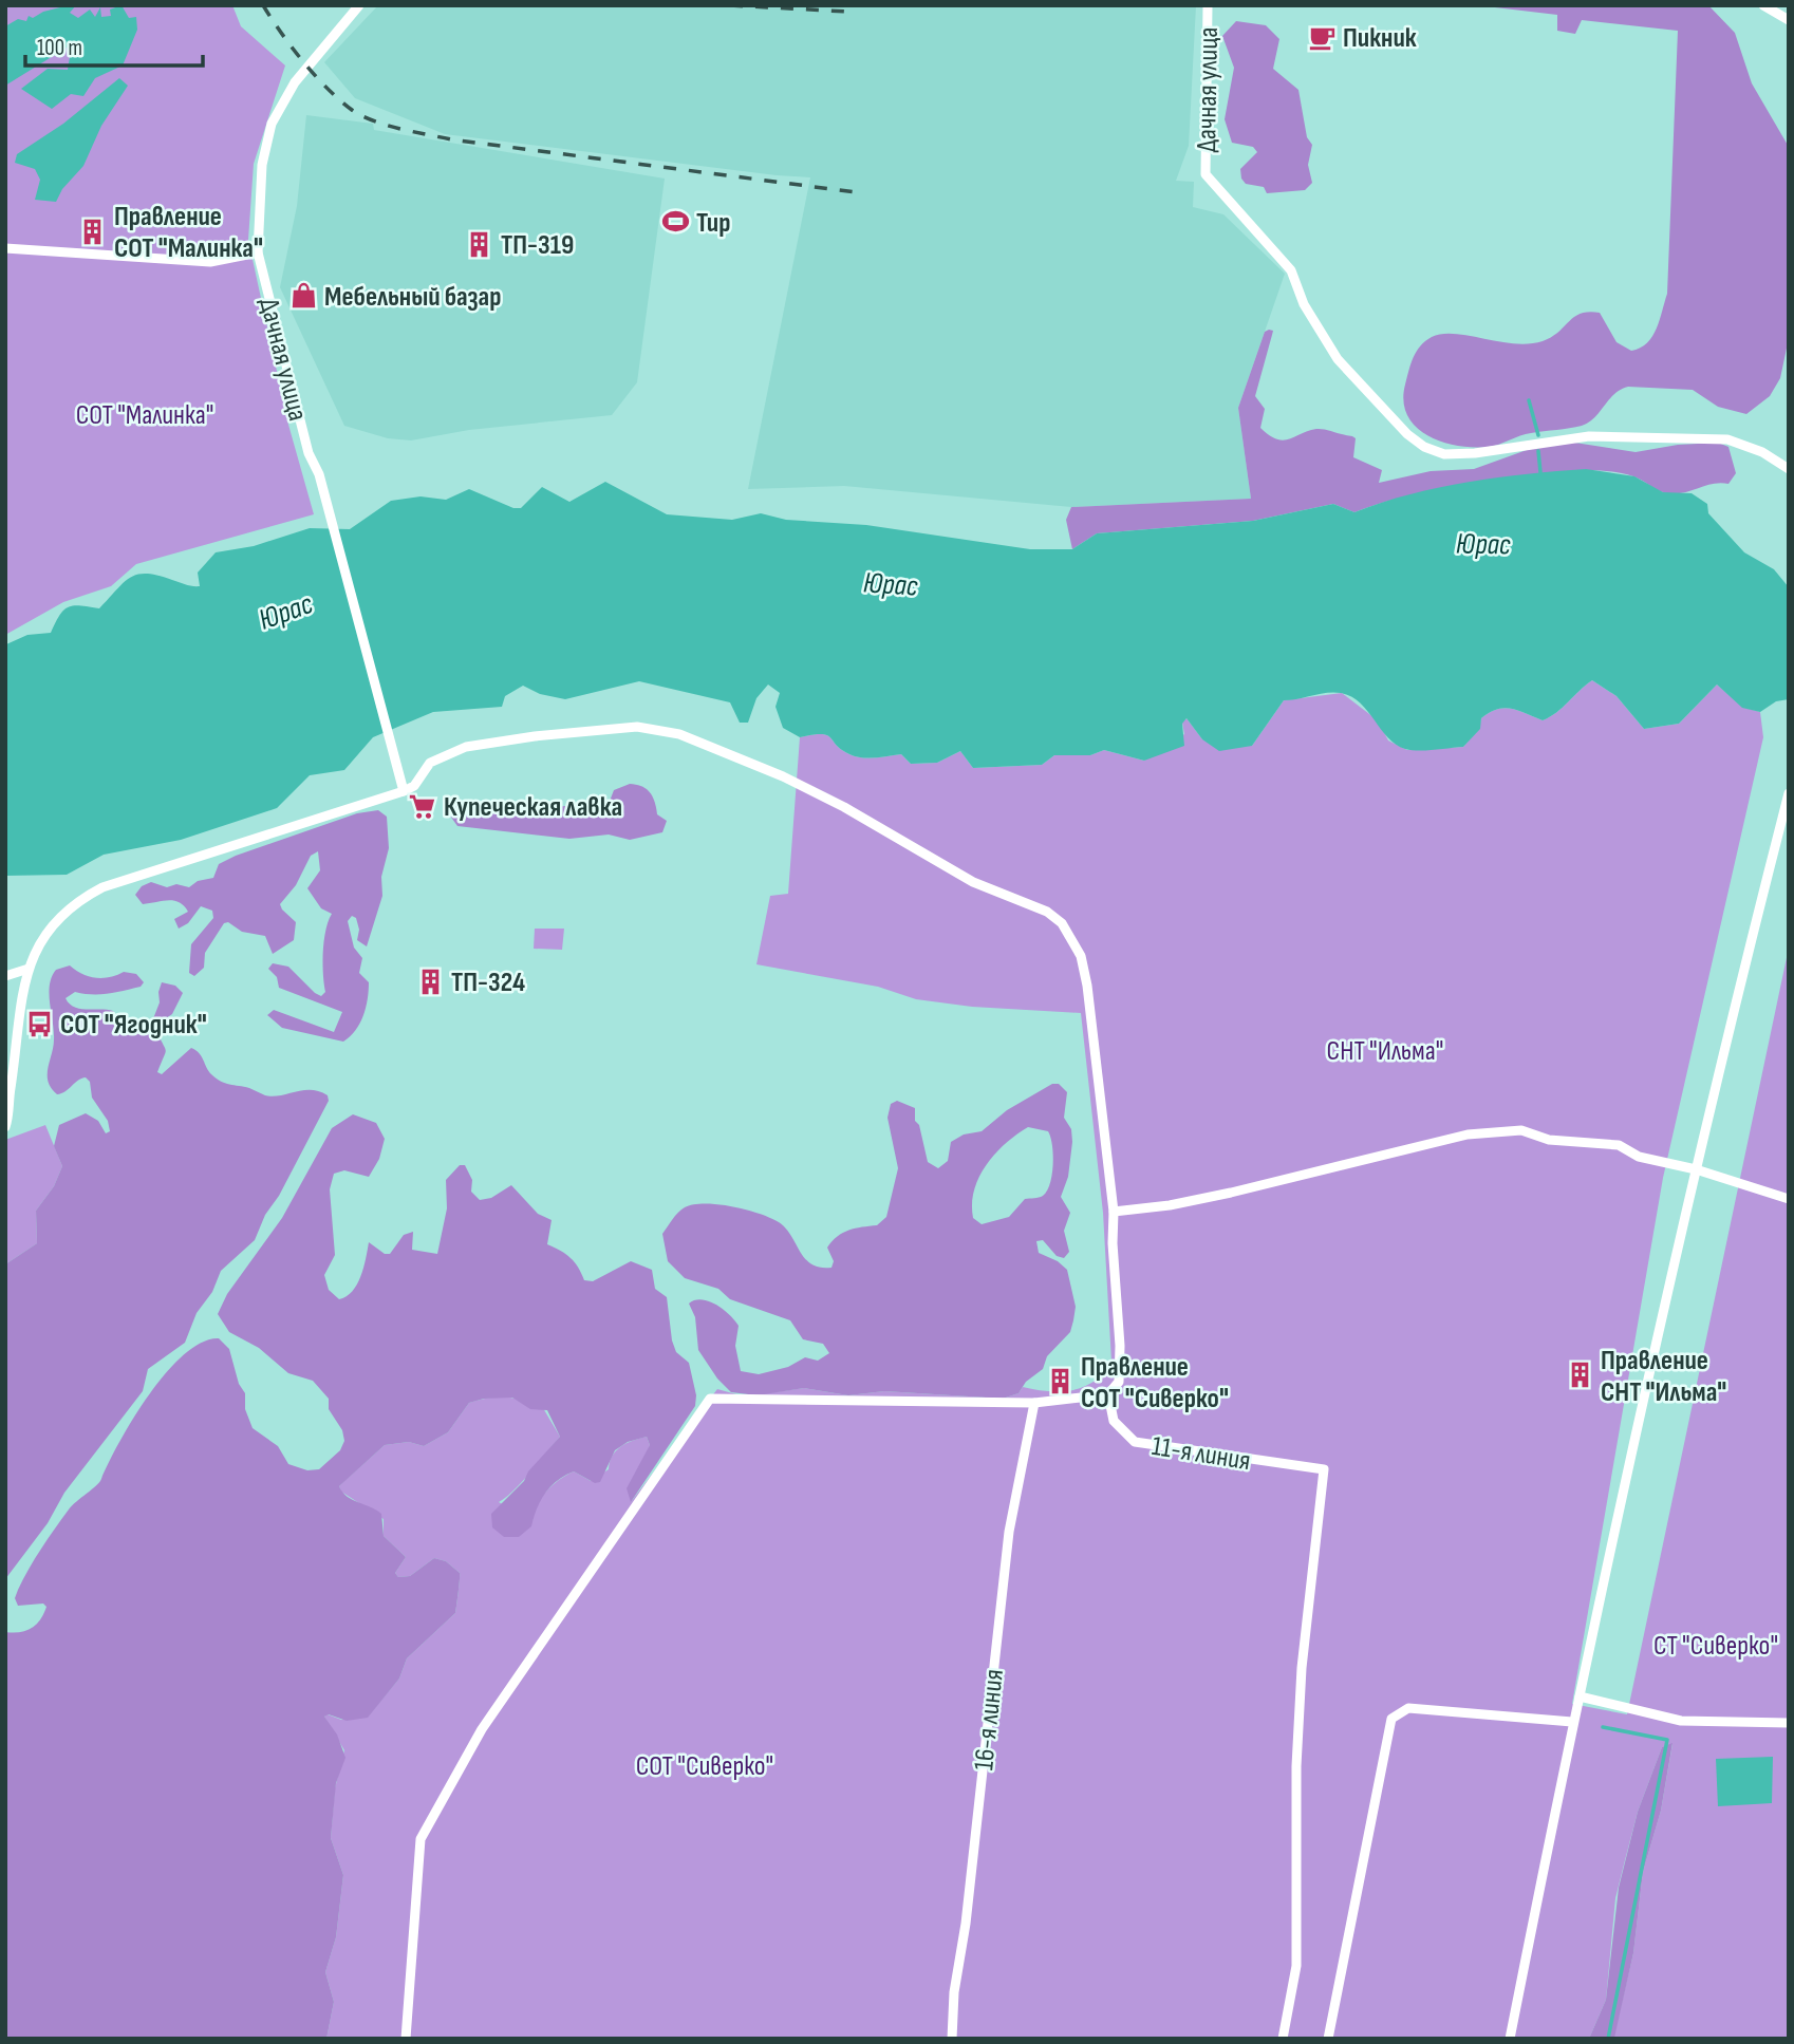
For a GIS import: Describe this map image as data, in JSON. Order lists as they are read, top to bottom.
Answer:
{
  "streets": {
    "street": ["Дачная улица", "11-я линия", "16-я линия"]
  },
  "water": ["Юрас"],
  "parks": [
    "СОТ \"Малинка\"",
    "СНТ \"Ильма\"",
    "СТ \"Сиверко\"",
    "СОТ \"Сиверко\""
  ],
  "places": {
    "cafe": ["Пикник"],
    "sports": ["Тир"],
    "building": [
      "Правление СОТ \"Малинка\"",
      "ТП-319",
      "ТП-324",
      "Правление СНТ \"Ильма\"",
      "Правление СОТ \"Сиверко\""
    ],
    "shop": ["Мебельный базар"],
    "supermarket": ["Купеческая лавка"],
    "bus stop": ["СОТ \"Ягодник\""]
  },
  "scale_bar": "100 m"
}
